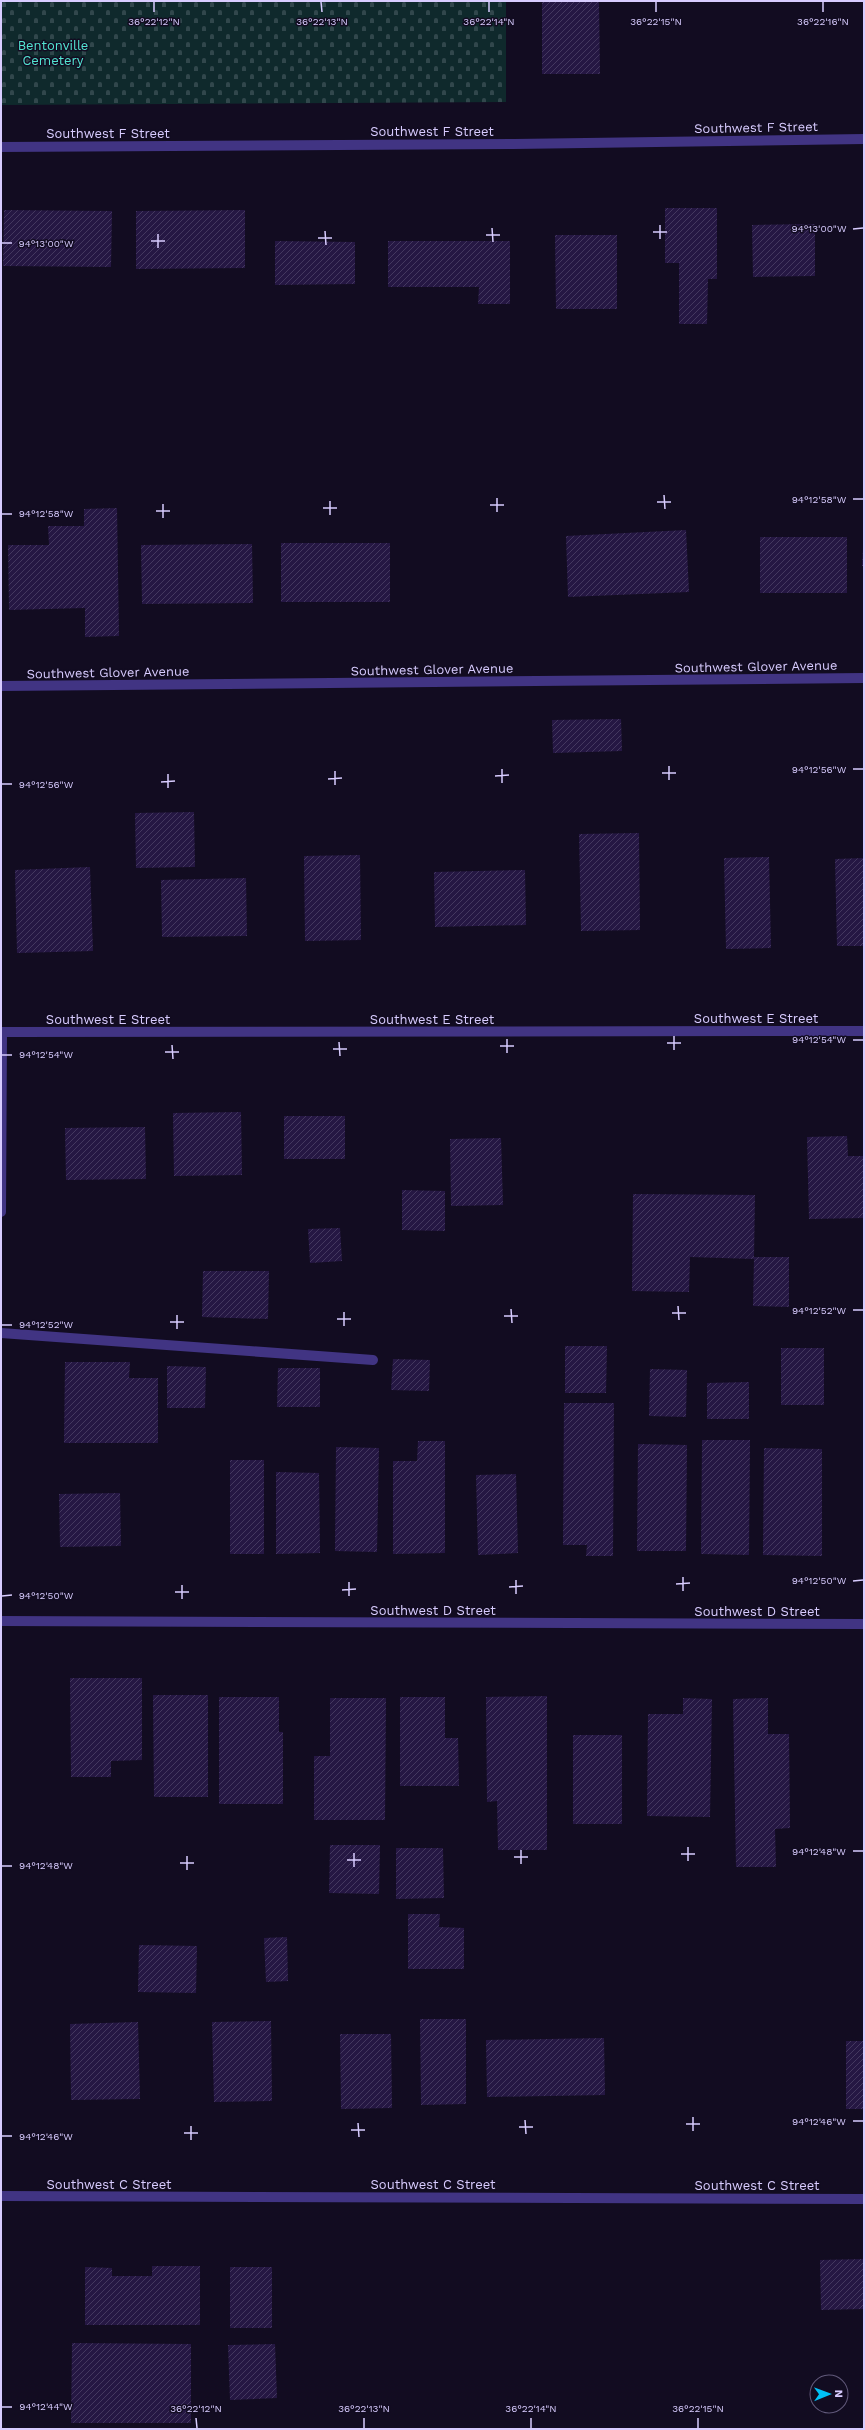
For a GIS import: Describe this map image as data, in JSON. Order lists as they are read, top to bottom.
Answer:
{
  "streets": {
    "street": [
      "Southwest F Street",
      "Southwest Glover Avenue",
      "Southwest E Street",
      "Southwest D Street",
      "Southwest C Street"
    ]
  },
  "parks": ["Bentonville Cemetery"],
  "north": "right",
  "coordinates": [
    "36°22'12\"N",
    "36°22'13\"N",
    "36°22'14\"N",
    "36°22'15\"N",
    "36°22'16\"N",
    "94°13'00\"W",
    "94°12'58\"W",
    "94°12'56\"W",
    "94°12'54\"W",
    "94°12'52\"W",
    "94°12'50\"W",
    "94°12'48\"W",
    "94°12'46\"W",
    "94°12'44\"W"
  ]
}
